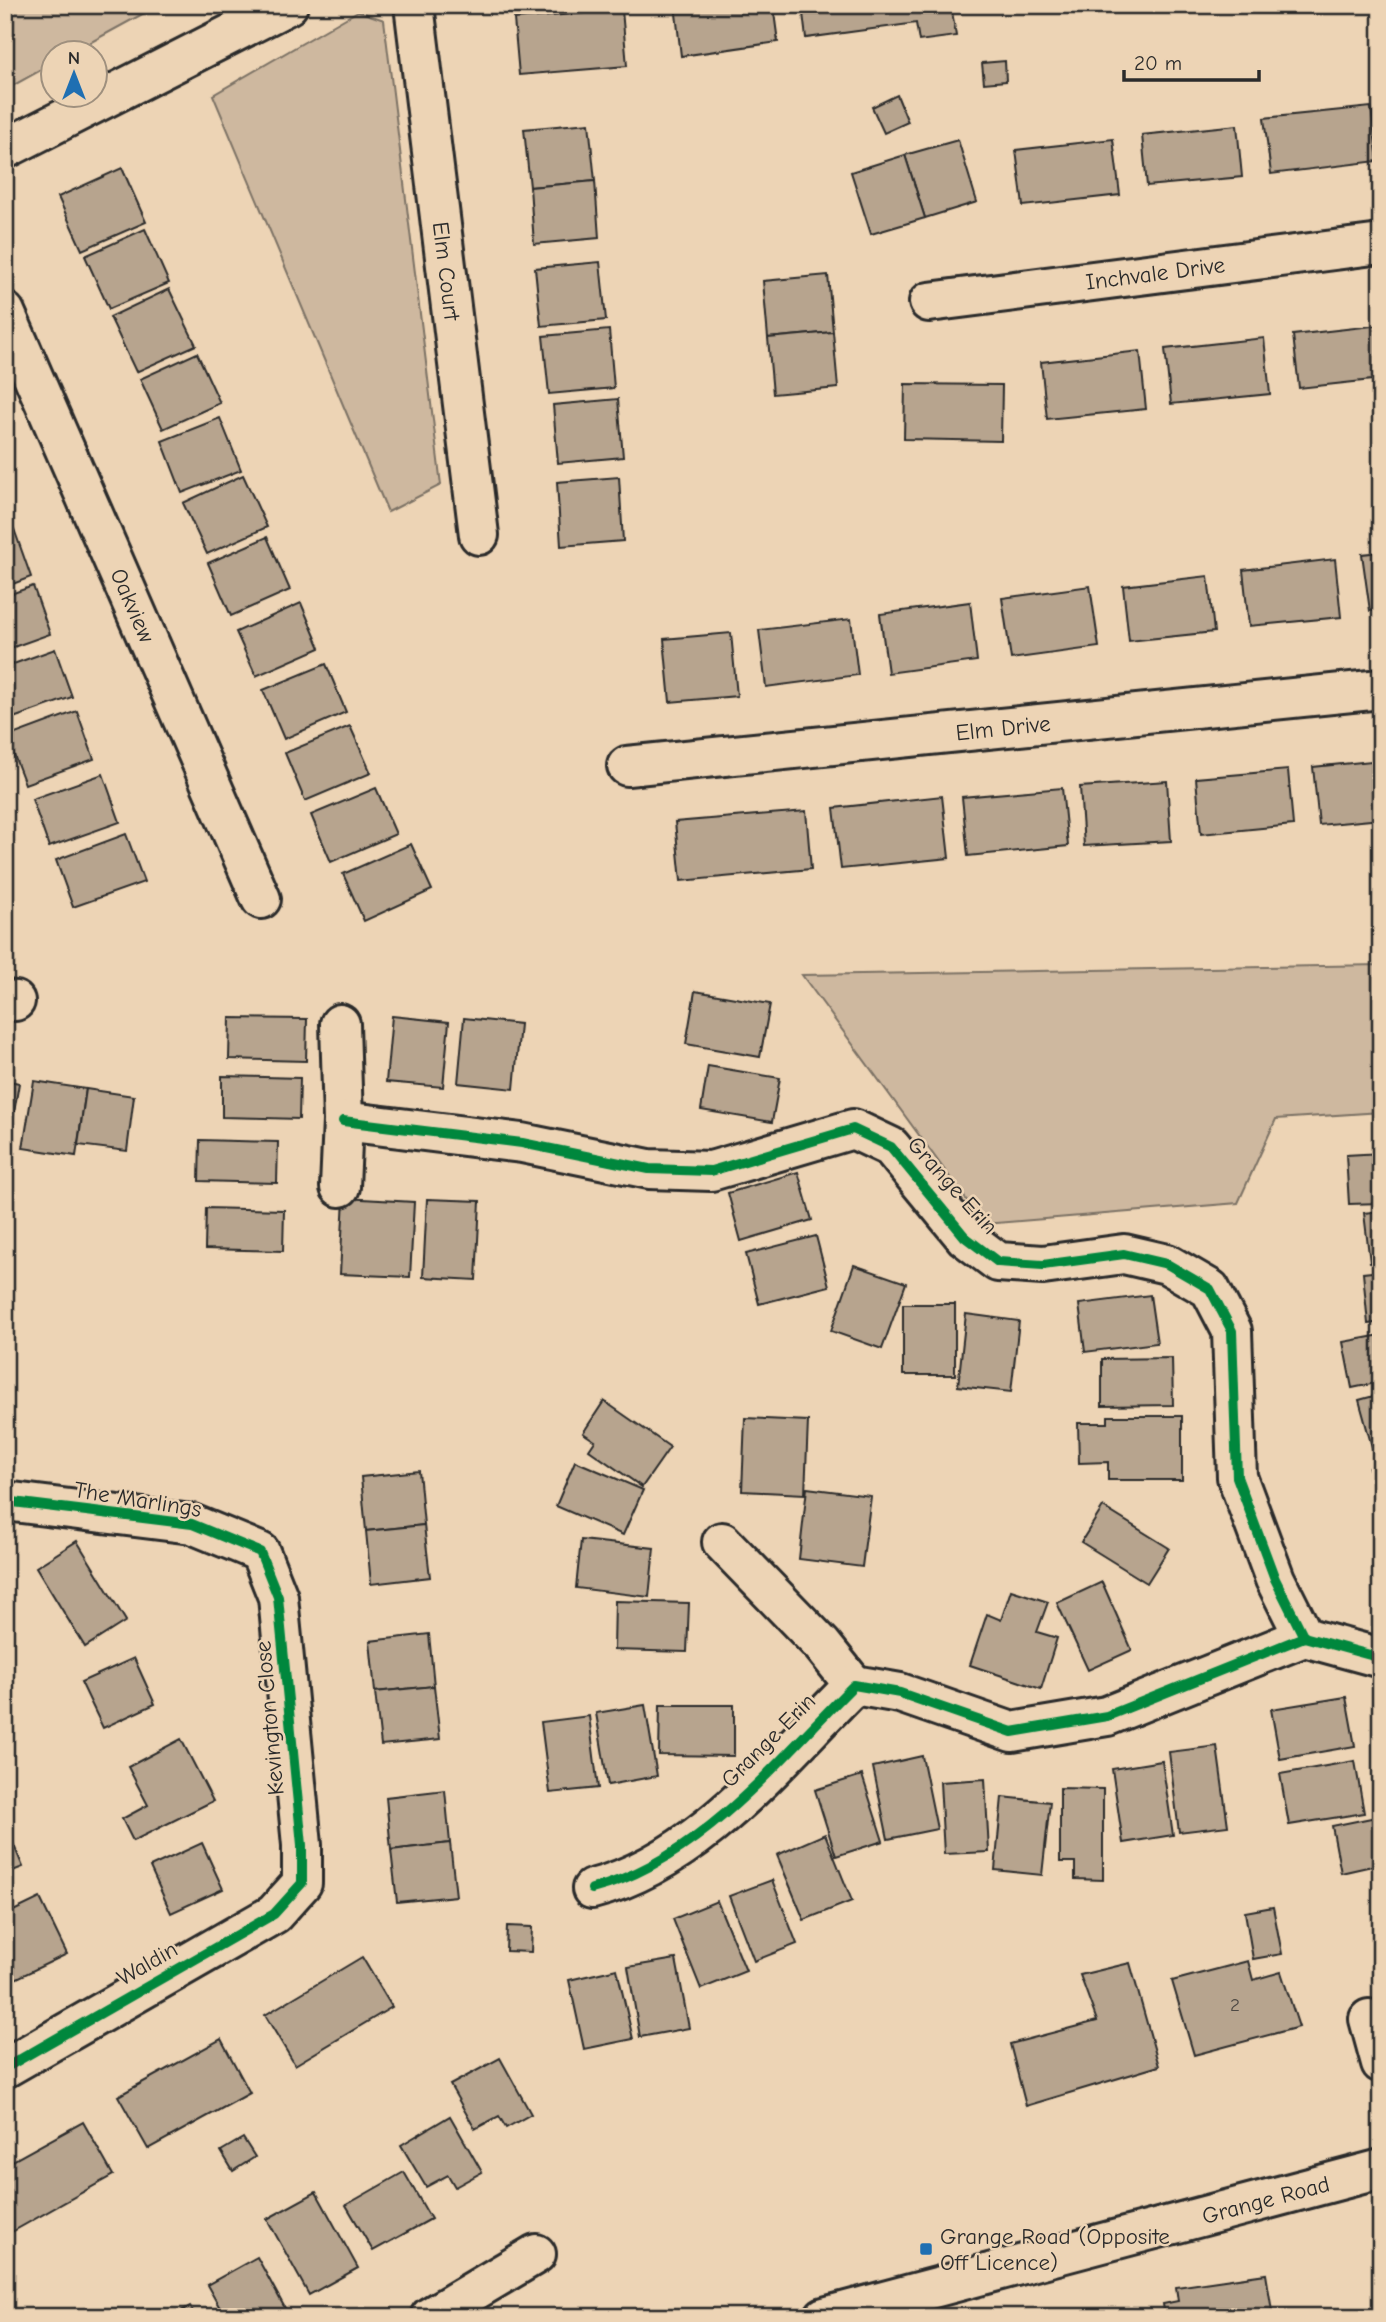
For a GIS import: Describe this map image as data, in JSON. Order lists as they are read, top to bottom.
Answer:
{
  "streets": {
    "street": [
      "Elm Court",
      "Inchvale Drive",
      "Oakview",
      "Elm Drive",
      "Grange Erin",
      "The Marlings",
      "Kevington Close",
      "Waldin",
      "Grange Road"
    ]
  },
  "crossings": [
    ["The Marlings", "Kevington Close"],
    ["Kevington Close", "Waldin"]
  ],
  "places": {
    "transit": ["Grange Road (Opposite Off Licence)"]
  },
  "house_numbers": ["2"],
  "scale_bar": "20 m",
  "north": "top"
}
